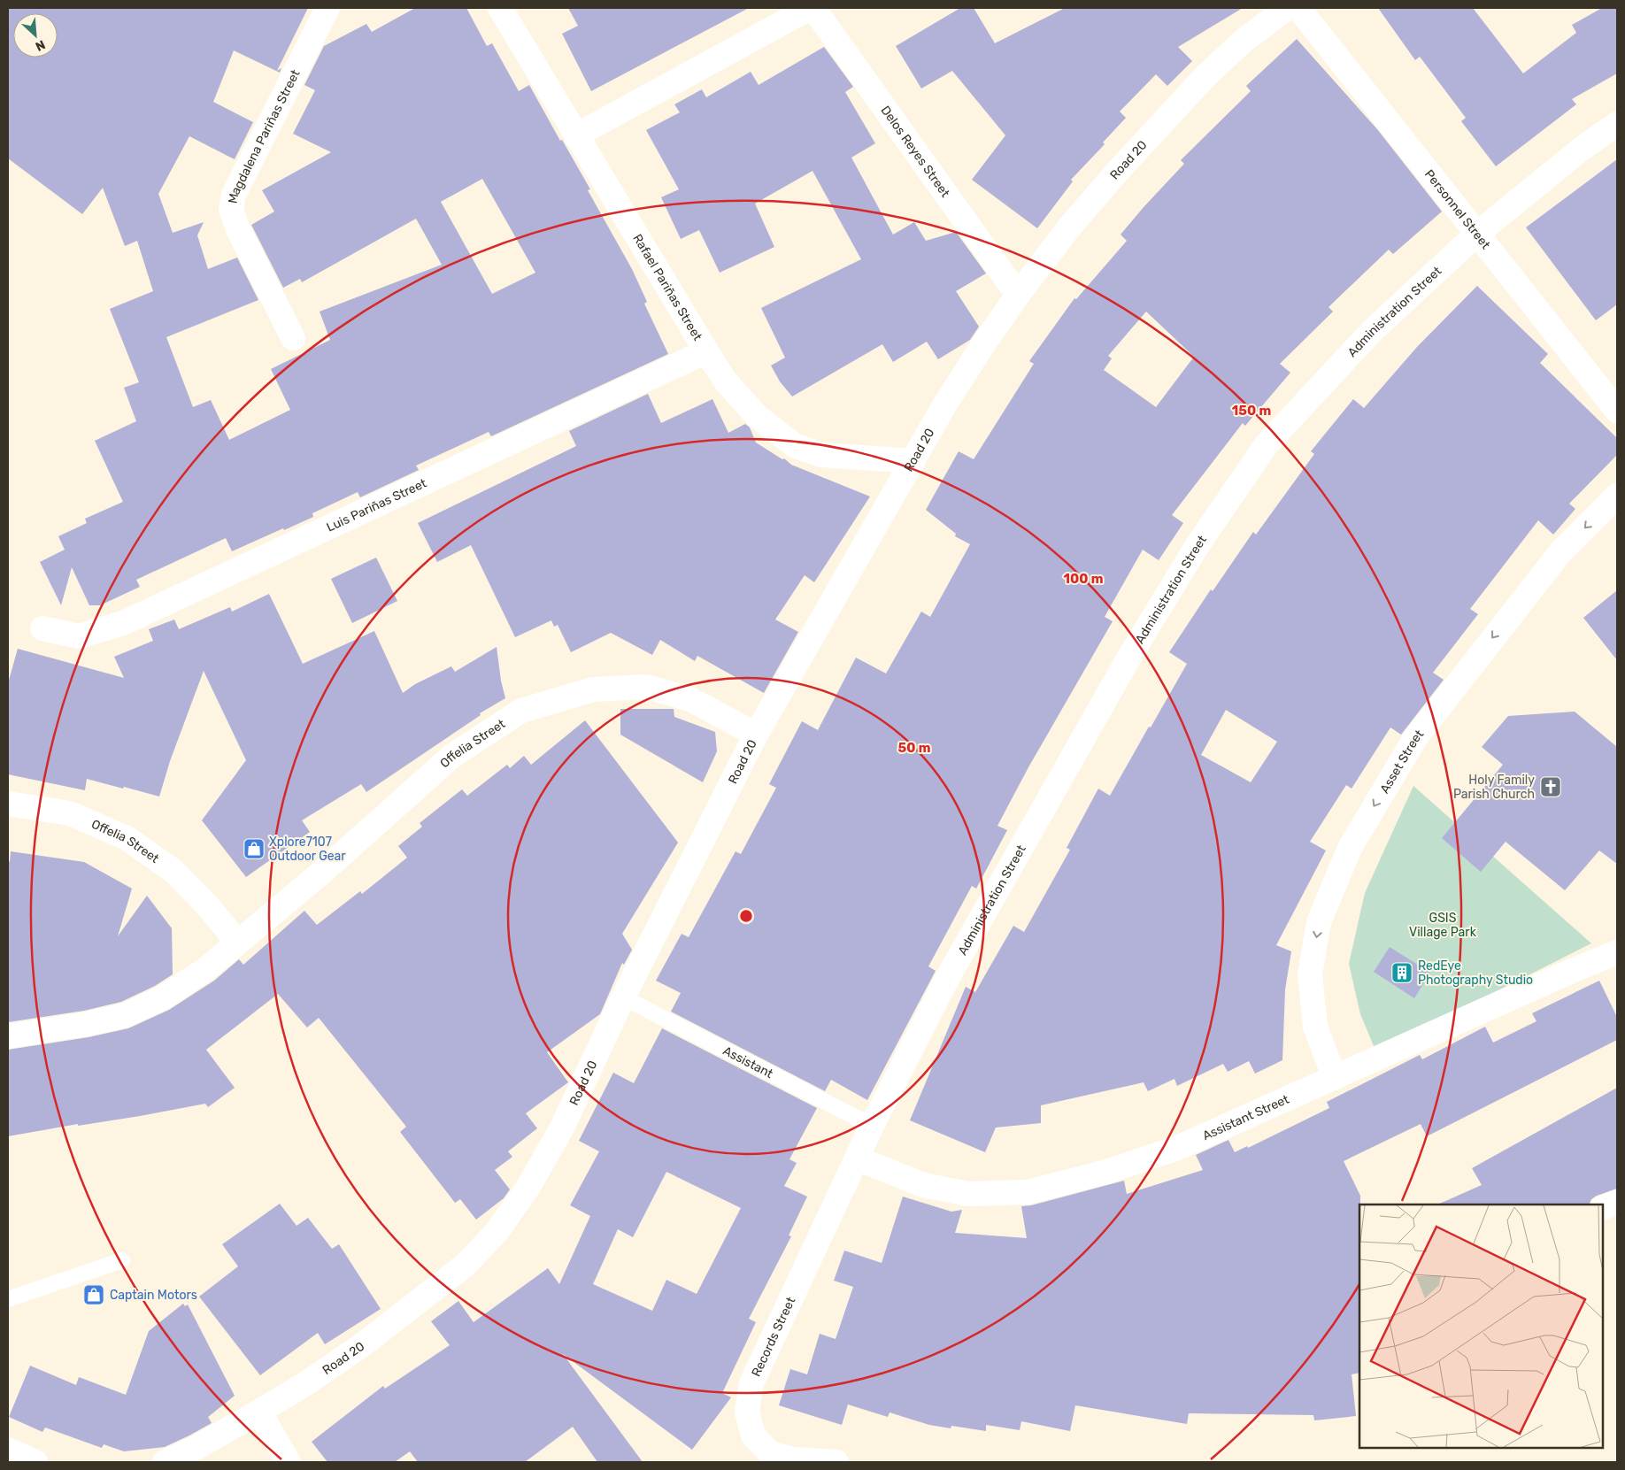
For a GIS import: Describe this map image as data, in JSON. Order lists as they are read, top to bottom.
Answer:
{
  "streets": {
    "street": [
      "Magdalena Pariñas Street",
      "Delos Reyes Street",
      "Road 20",
      "Personnel Street",
      "Rafael Pariñas Street",
      "Administration Street",
      "Luis Pariñas Street",
      "Offelia Street",
      "Asset Street",
      "Assistant Street",
      "Records Street"
    ],
    "lane": ["Assistant"]
  },
  "crossings": [
    ["Delos Reyes Street", "Road 20"],
    ["Road 20", "Rafael Pariñas Street"],
    ["Road 20", "Offelia Street"],
    ["Road 20", "Assistant"],
    ["Personnel Street", "Administration Street"],
    ["Rafael Pariñas Street", "Luis Pariñas Street"],
    ["Administration Street", "Assistant"],
    ["Administration Street", "Assistant Street"],
    ["Administration Street", "Records Street"],
    ["Asset Street", "Assistant Street"],
    ["Assistant Street", "Records Street"]
  ],
  "one_way": ["Asset Street"],
  "parks": ["GSIS Village Park"],
  "places": {
    "church": ["Holy Family Parish Church"],
    "shop": ["Xplore7107 Outdoor Gear", "Captain Motors"],
    "building": ["RedEye Photography Studio"]
  },
  "north": "bottom right",
  "rings": ["150 m", "100 m", "50 m"]
}
